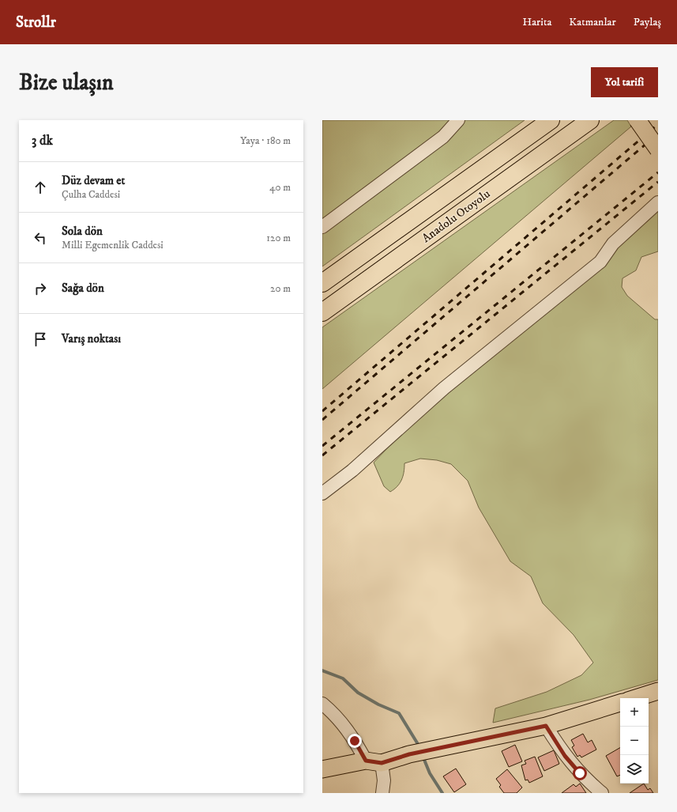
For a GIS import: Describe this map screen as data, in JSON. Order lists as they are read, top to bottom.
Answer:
{
  "streets": {
    "highway": ["Anadolu Otoyolu"]
  },
  "page": {
    "header": "Strollr",
    "nav": ["Harita", "Katmanlar", "Paylaş"],
    "buttons": "Yol tarifi",
    "title": "Bize ulaşın",
    "heading": ["3 dk", "Yaya · 180 m"],
    "list": [
      ["Düz devam et", "Çulha Caddesi", "40 m"],
      ["Sola dön", "Milli Egemenlik Caddesi", "120 m"],
      ["Sağa dön", "20 m"],
      "Varış noktası"
    ],
    "map_buttons": ["+", "−"]
  }
}
